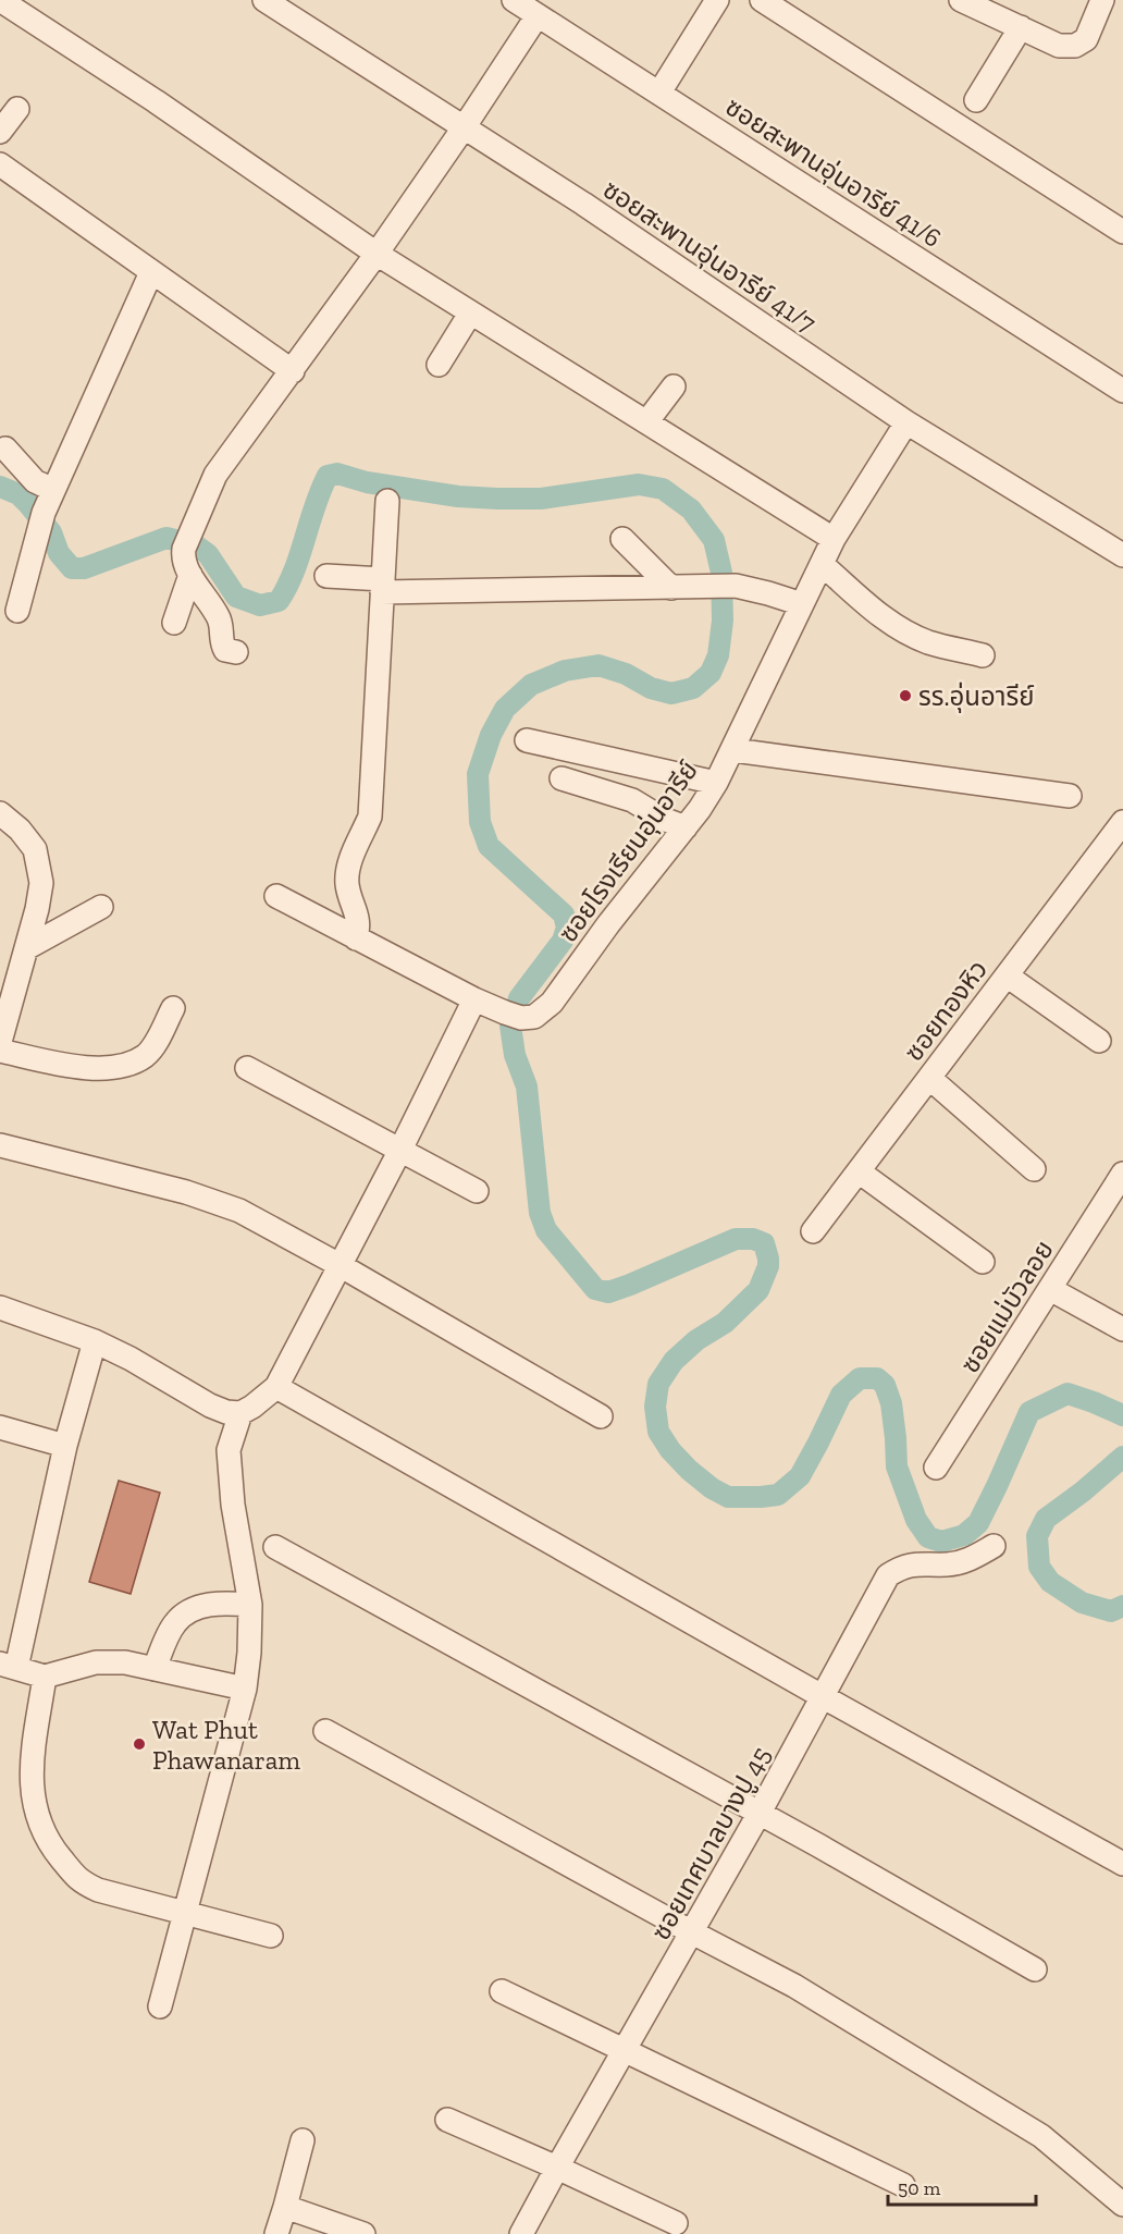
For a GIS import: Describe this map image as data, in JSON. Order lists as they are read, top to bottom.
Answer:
{
  "streets": {
    "street": [
      "ซอยสะพานอุ่นอารีย์ 41/6",
      "ซอยสะพานอุ่นอารีย์ 41/7",
      "ซอยโรงเรียนอุ่นอารีย์",
      "ซอยทองหิว",
      "ซอยแม่บัวลอย",
      "ซอยเทศบาลบางปู 45"
    ]
  },
  "crossings": [
    ["ซอยสะพานอุ่นอารีย์ 41/7", "ซอยโรงเรียนอุ่นอารีย์"]
  ],
  "places": ["รร.อุ่นอารีย์", "Wat Phut Phawanaram"],
  "scale_bar": "50 m"
}
